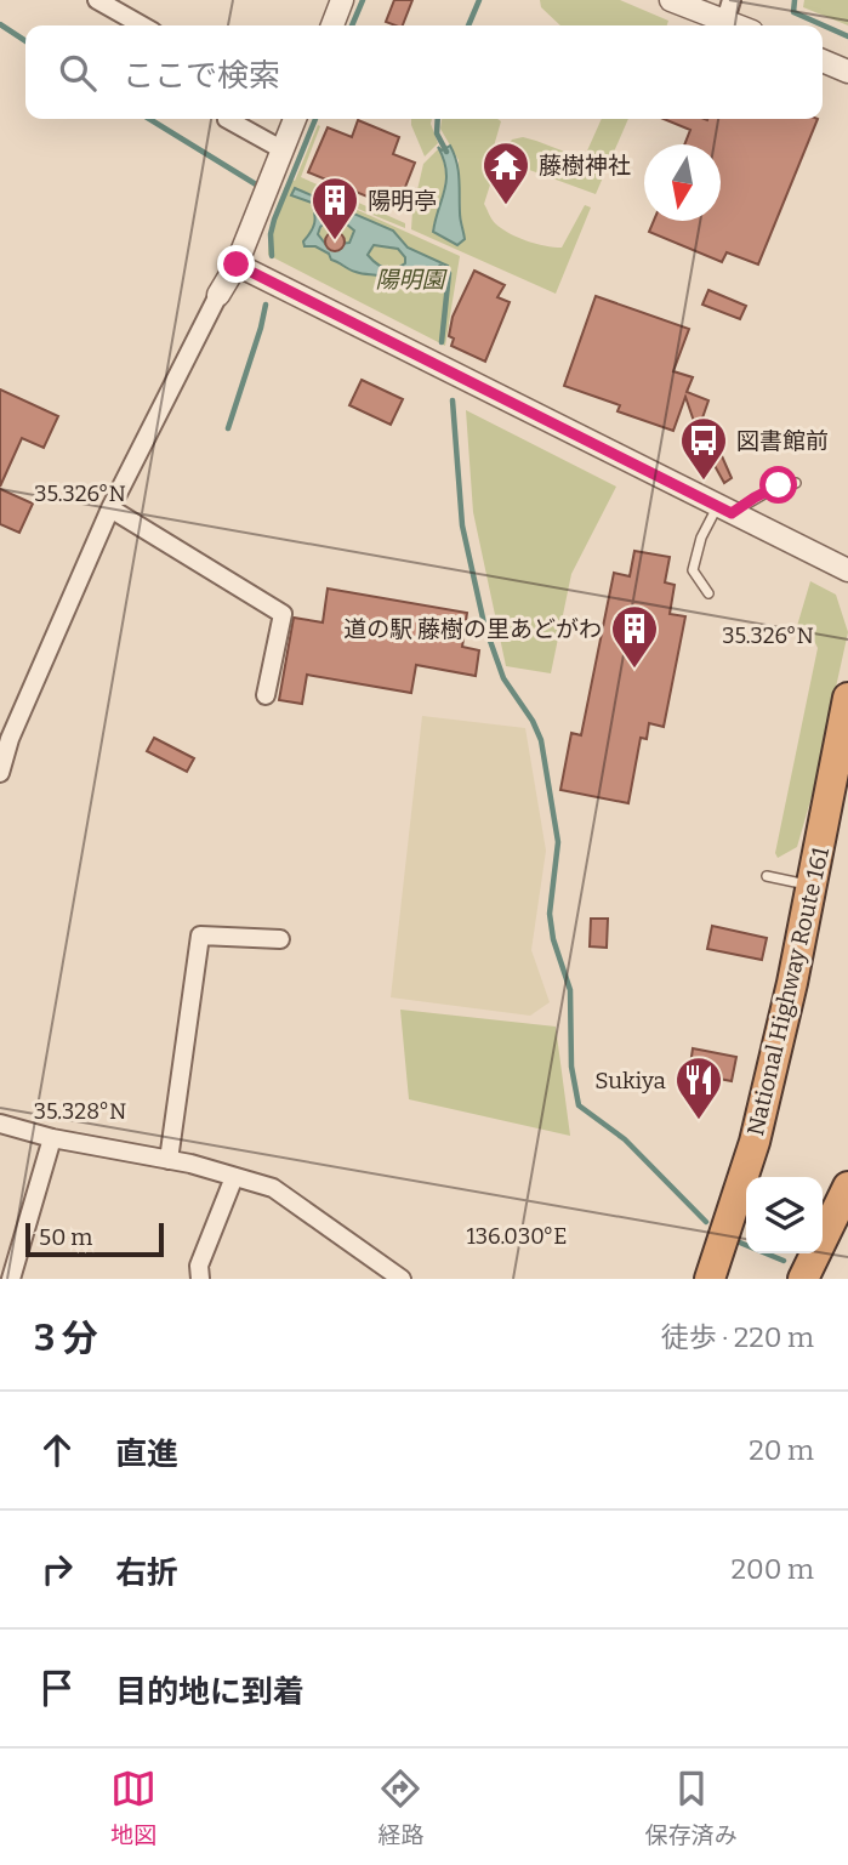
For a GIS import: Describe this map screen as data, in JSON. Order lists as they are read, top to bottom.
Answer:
{
  "streets": {
    "highway": ["National Highway Route 161"]
  },
  "parks": ["陽明園"],
  "places": {
    "temple": ["藤樹神社"],
    "building": ["陽明亭", "道の駅 藤樹の里あどがわ"],
    "bus stop": ["図書館前"],
    "restaurant": ["Sukiya"]
  },
  "scale_bar": "50 m",
  "north": "bottom",
  "page": {
    "search": "ここで検索",
    "scale": "50 m",
    "heading": ["3 分", "徒歩 · 220 m"],
    "list": [
      ["直進", "20 m"],
      ["右折", "200 m"],
      "目的地に到着"
    ],
    "nav": ["地図", "経路", "保存済み"]
  },
  "coordinates": ["35.326°N", "35.328°N", "136.030°E"]
}
